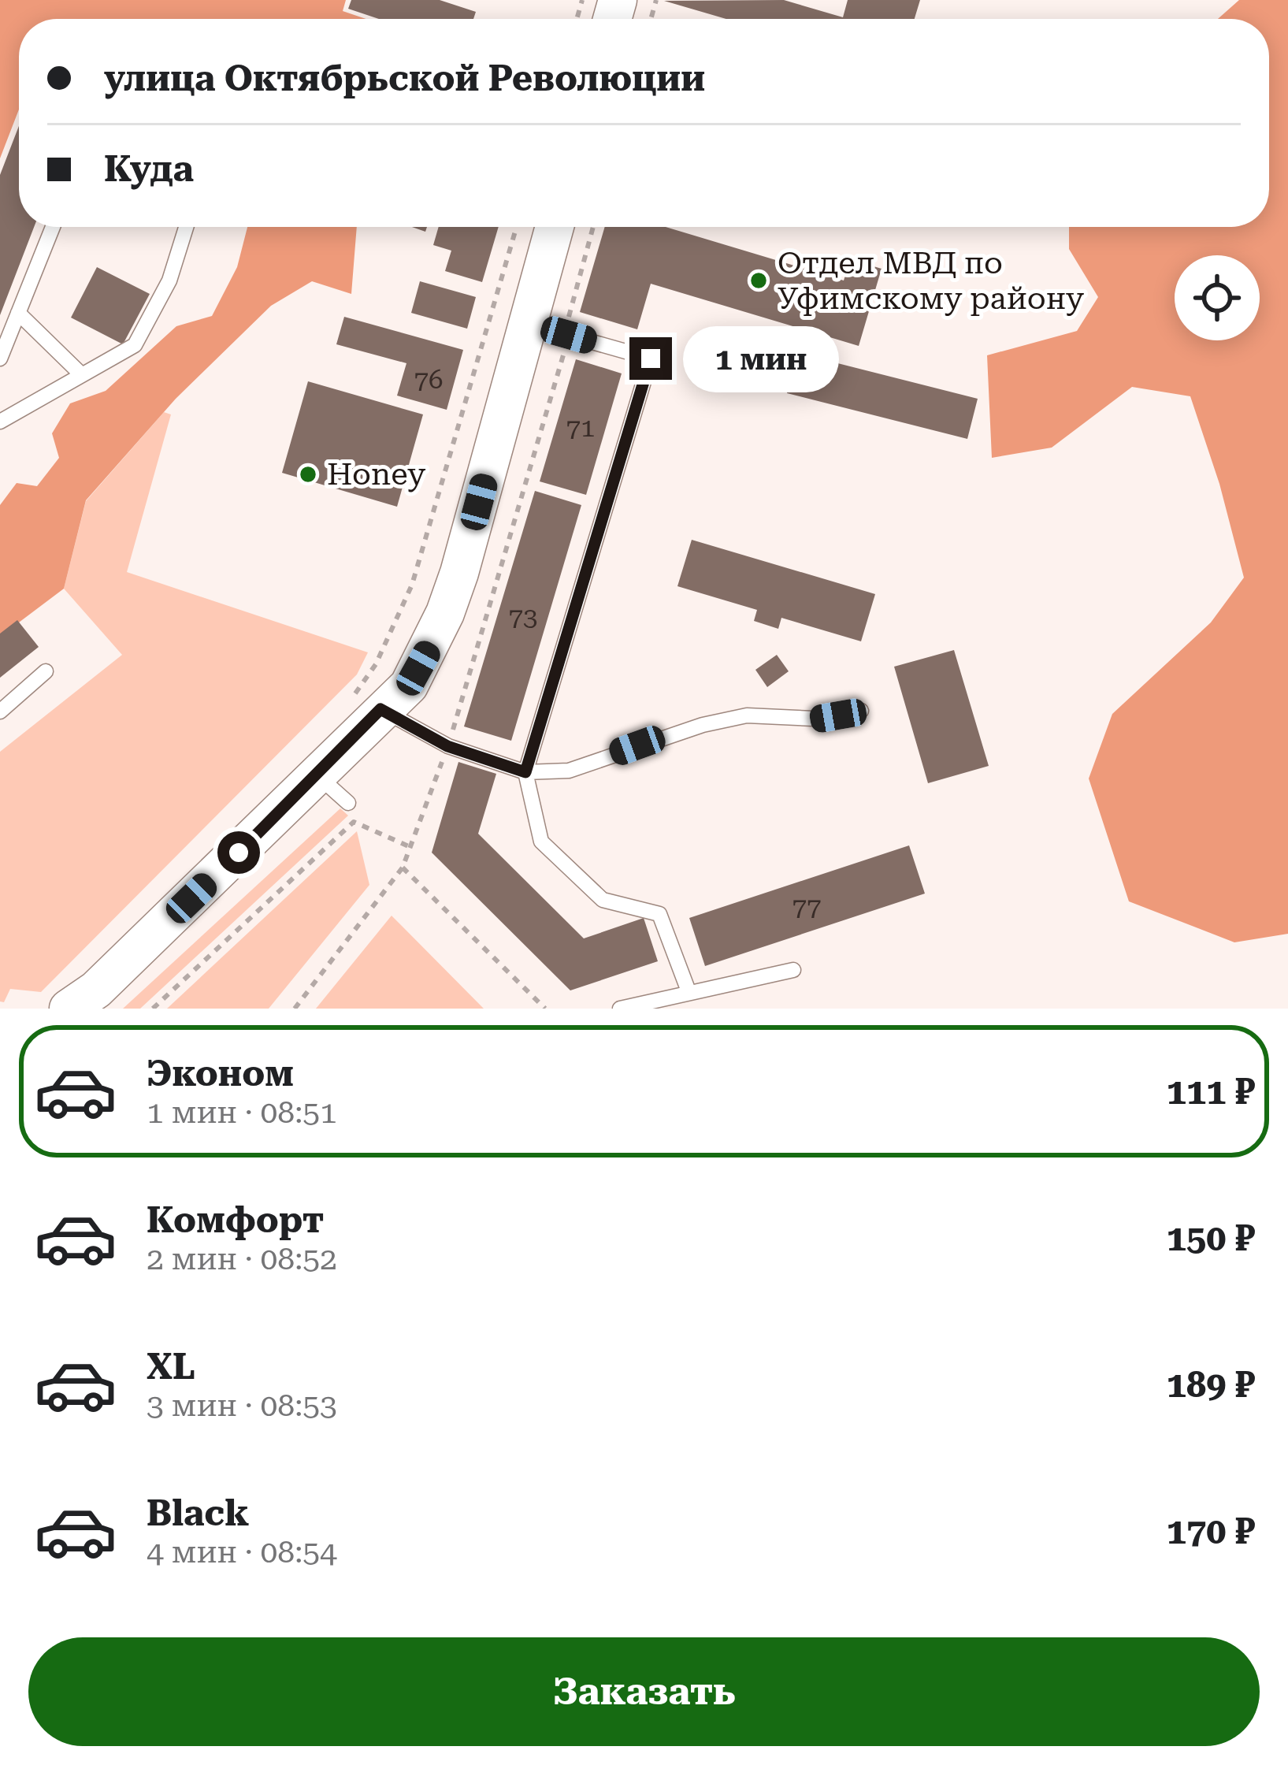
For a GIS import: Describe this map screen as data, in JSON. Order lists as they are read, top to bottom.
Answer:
{
  "places": ["Отдел МВД по Уфимскому району", "Honey"],
  "house_numbers": [
    "76",
    "71",
    "73",
    "77"
  ],
  "page": {
    "banner": ["улица Октябрьской Революции", "Куда"],
    "bubble": "1 мин",
    "list": [
      {
        "name": "Эконом",
        "note": "1 мин · 08:51",
        "value": "111 ₽"
      },
      {
        "name": "Комфорт",
        "note": "2 мин · 08:52",
        "value": "150 ₽"
      },
      {
        "name": "XL",
        "note": "3 мин · 08:53",
        "value": "189 ₽"
      },
      {
        "name": "Black",
        "note": "4 мин · 08:54",
        "value": "170 ₽"
      }
    ],
    "buttons": "Заказать"
  }
}
